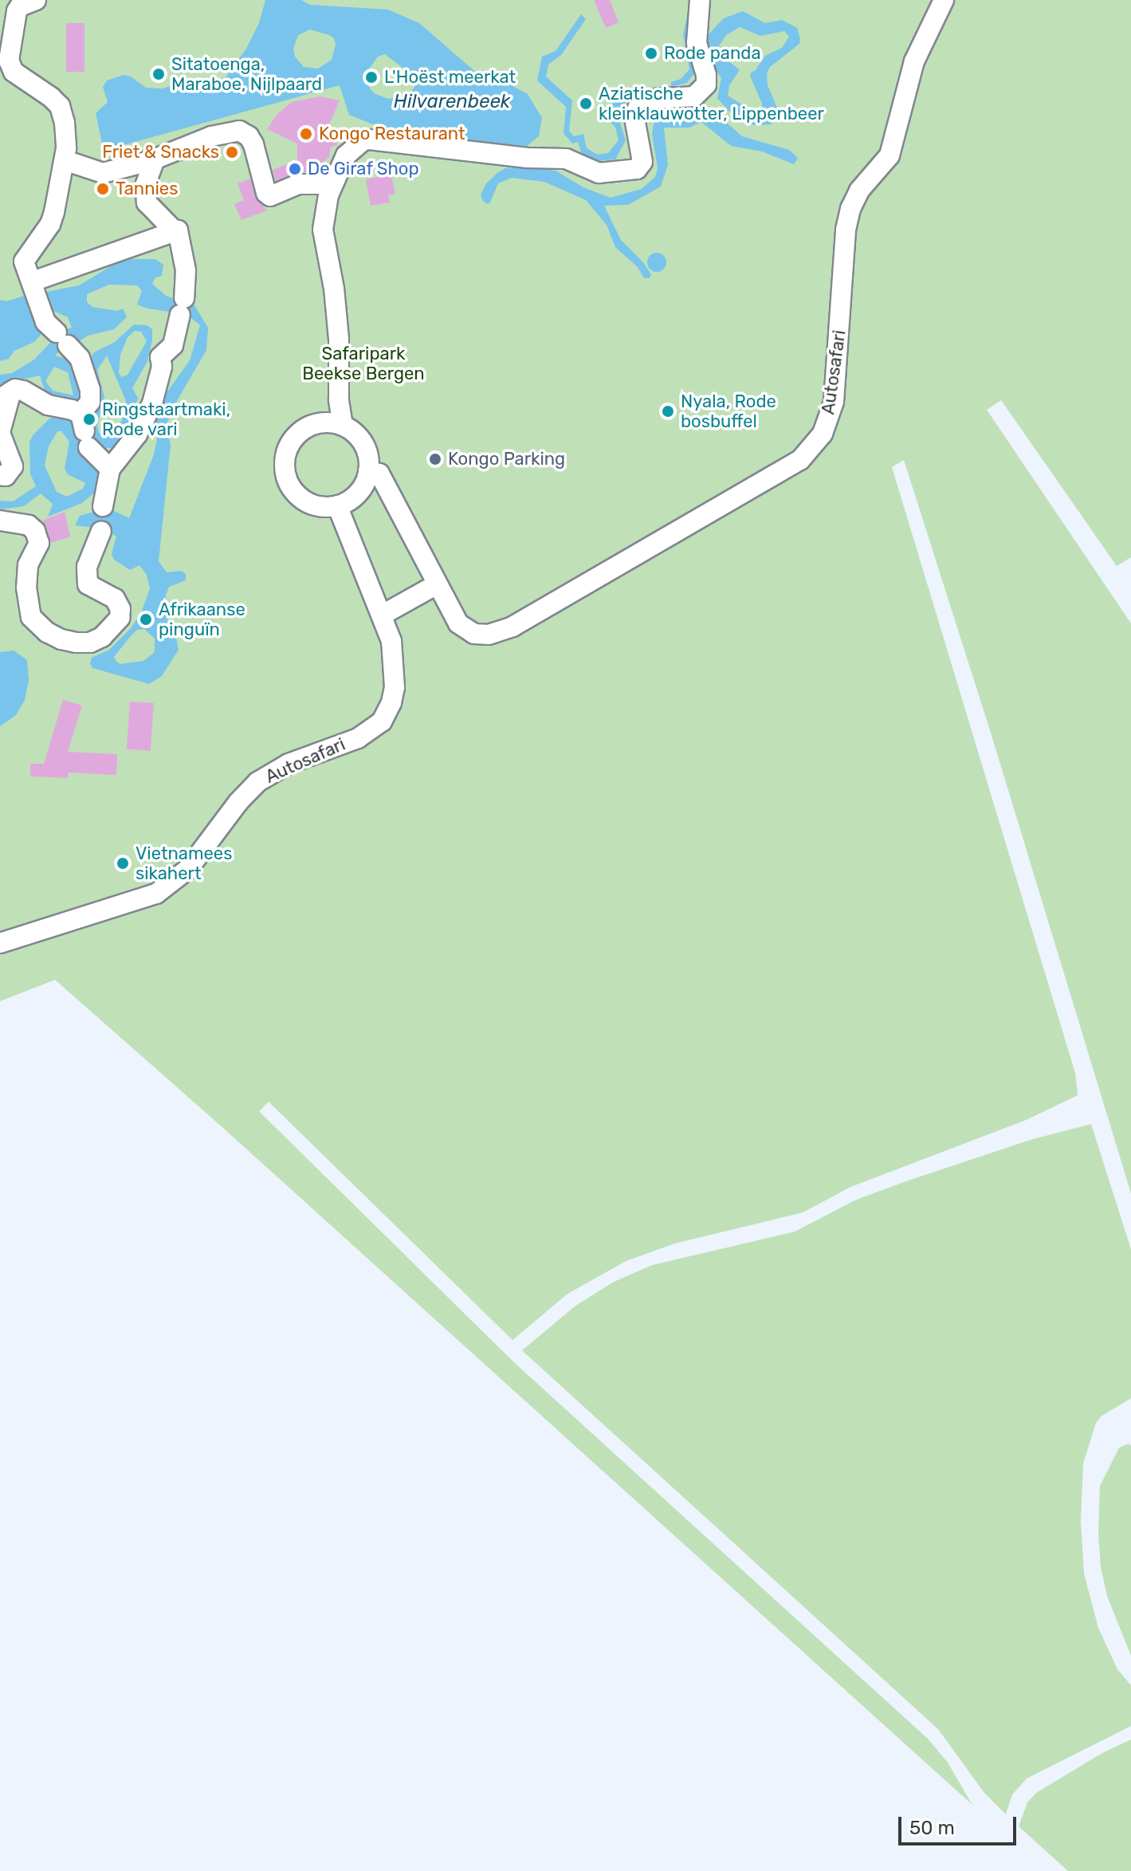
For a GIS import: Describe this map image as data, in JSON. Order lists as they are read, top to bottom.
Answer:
{
  "streets": {
    "street": ["Autosafari"]
  },
  "water": ["Hilvarenbeek"],
  "parks": ["Safaripark Beekse Bergen"],
  "places": [
    "Rode panda",
    "Sitatoenga, Maraboe, Nijlpaard",
    "L'Hoëst meerkat",
    "Aziatische kleinklauwotter, Lippenbeer",
    "Kongo Restaurant",
    "Friet & Snacks",
    "De Giraf Shop",
    "Tannies",
    "Nyala, Rode bosbuffel",
    "Ringstaartmaki, Rode vari",
    "Kongo Parking",
    "Afrikaanse pinguïn",
    "Vietnamees sikahert"
  ],
  "scale_bar": "50 m"
}
